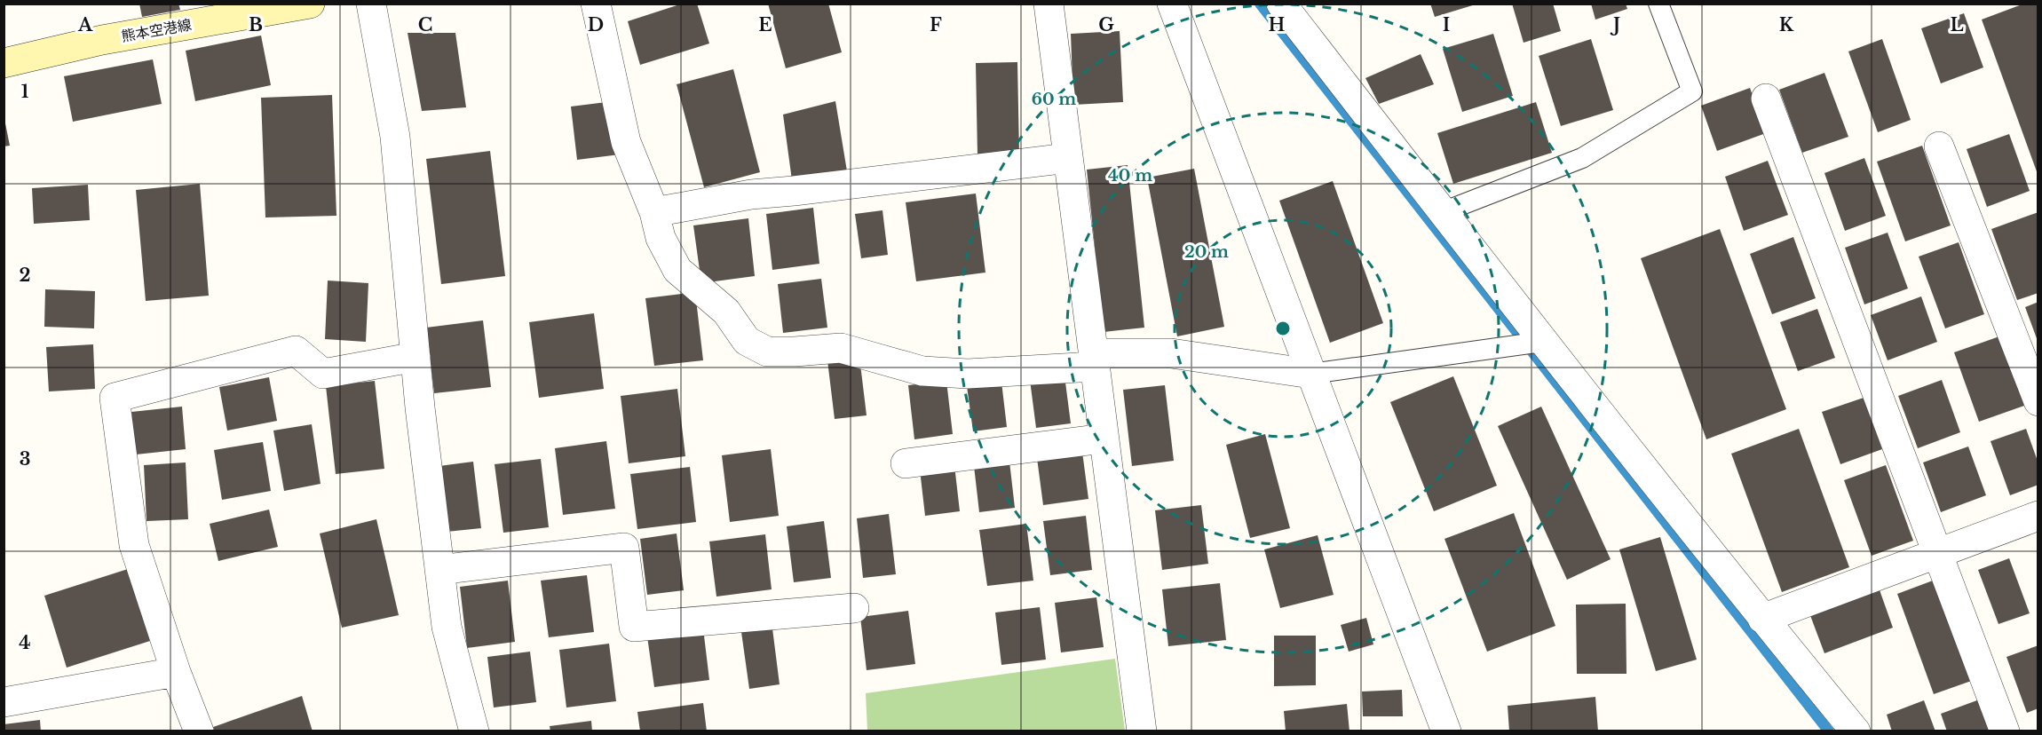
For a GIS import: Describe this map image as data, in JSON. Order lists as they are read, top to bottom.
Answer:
{
  "streets": {
    "main road": ["熊本空港線"]
  },
  "grid": {
    "columns": [
      "A",
      "B",
      "C",
      "D",
      "E",
      "F",
      "G",
      "H",
      "I",
      "J",
      "K",
      "L"
    ],
    "rows": [
      "1",
      "2",
      "3",
      "4"
    ]
  },
  "rings": ["60 m", "40 m", "20 m"]
}
